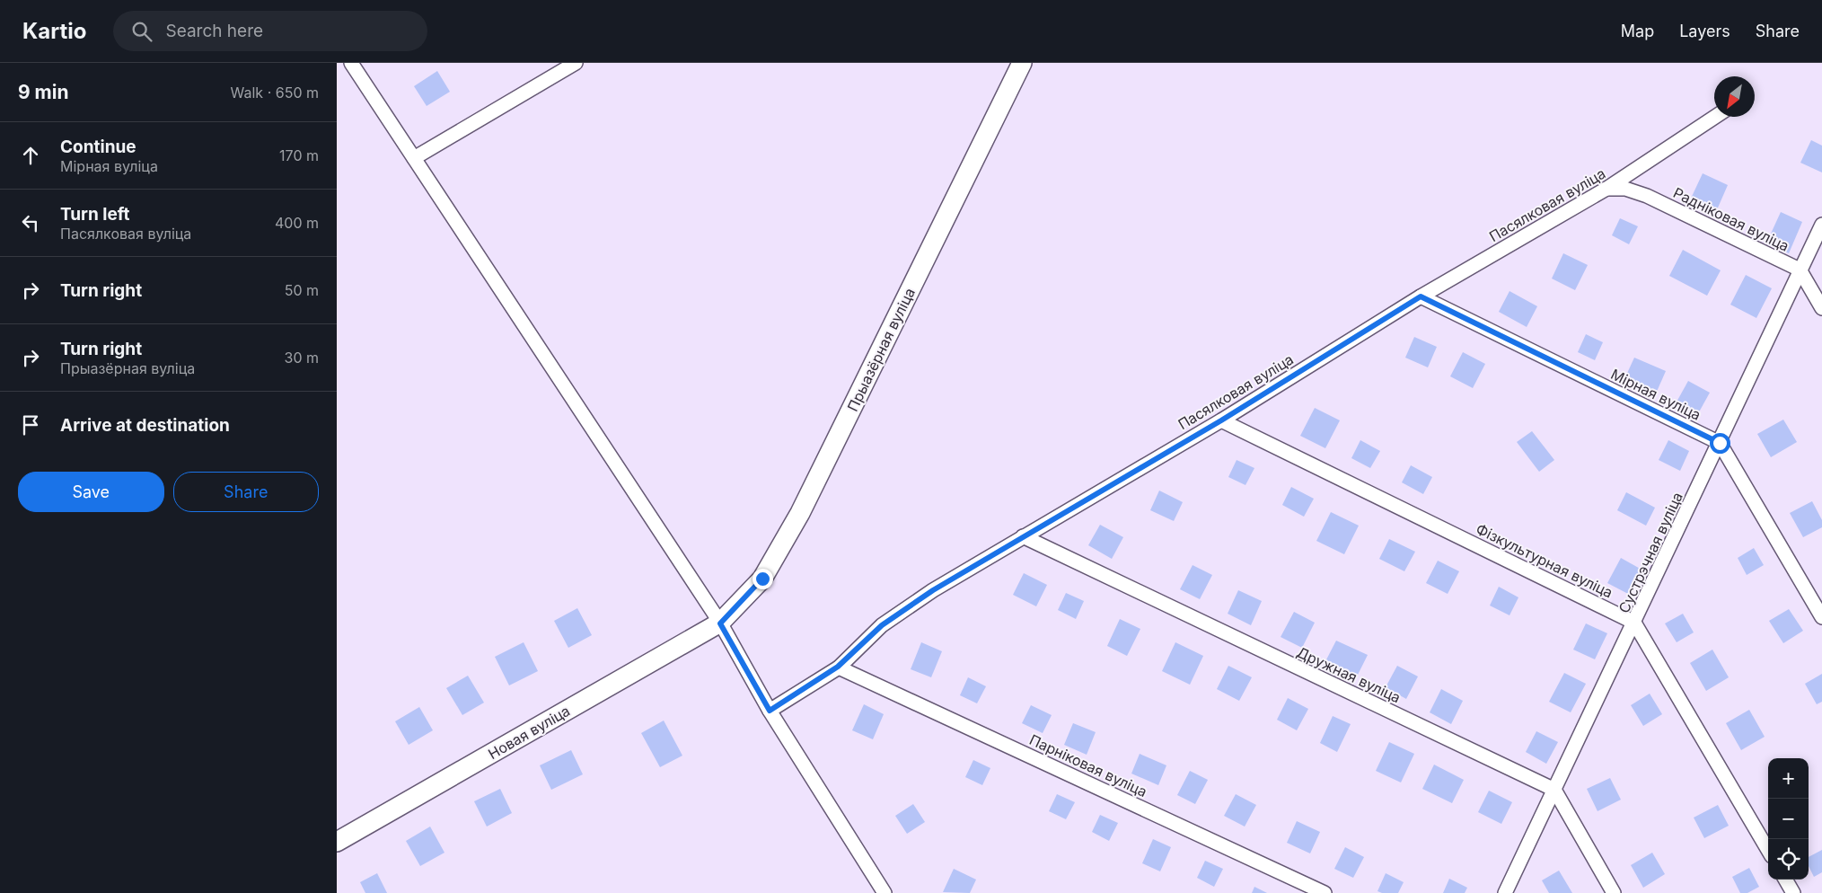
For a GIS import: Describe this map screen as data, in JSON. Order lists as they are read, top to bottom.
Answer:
{
  "streets": {
    "street": [
      "Пасялковая вуліца",
      "Радніковая вуліца",
      "Прыазёрная вуліца",
      "Мірная вуліца",
      "Сустрэчная вуліца",
      "Фізкультурная вуліца",
      "Дружная вуліца",
      "Новая вуліца",
      "Парніковая вуліца"
    ]
  },
  "crossings": [
    ["Пасялковая вуліца", "Радніковая вуліца"],
    ["Пасялковая вуліца", "Мірная вуліца"],
    ["Пасялковая вуліца", "Фізкультурная вуліца"],
    ["Пасялковая вуліца", "Дружная вуліца"],
    ["Пасялковая вуліца", "Парніковая вуліца"],
    ["Радніковая вуліца", "Сустрэчная вуліца"],
    ["Прыазёрная вуліца", "Новая вуліца"],
    ["Мірная вуліца", "Сустрэчная вуліца"],
    ["Сустрэчная вуліца", "Фізкультурная вуліца"],
    ["Сустрэчная вуліца", "Дружная вуліца"]
  ],
  "north": "bottom left",
  "page": {
    "header": "Kartio",
    "search": "Search here",
    "nav": ["Map", "Layers", "Share"],
    "heading": ["9 min", "Walk · 650 m"],
    "list": [
      ["Continue", "Мірная вуліца", "170 m"],
      ["Turn left", "Пасялковая вуліца", "400 m"],
      ["Turn right", "50 m"],
      ["Turn right", "Прыазёрная вуліца", "30 m"],
      "Arrive at destination"
    ],
    "buttons": ["Save", "Share"],
    "map_buttons": ["+", "−"]
  }
}
